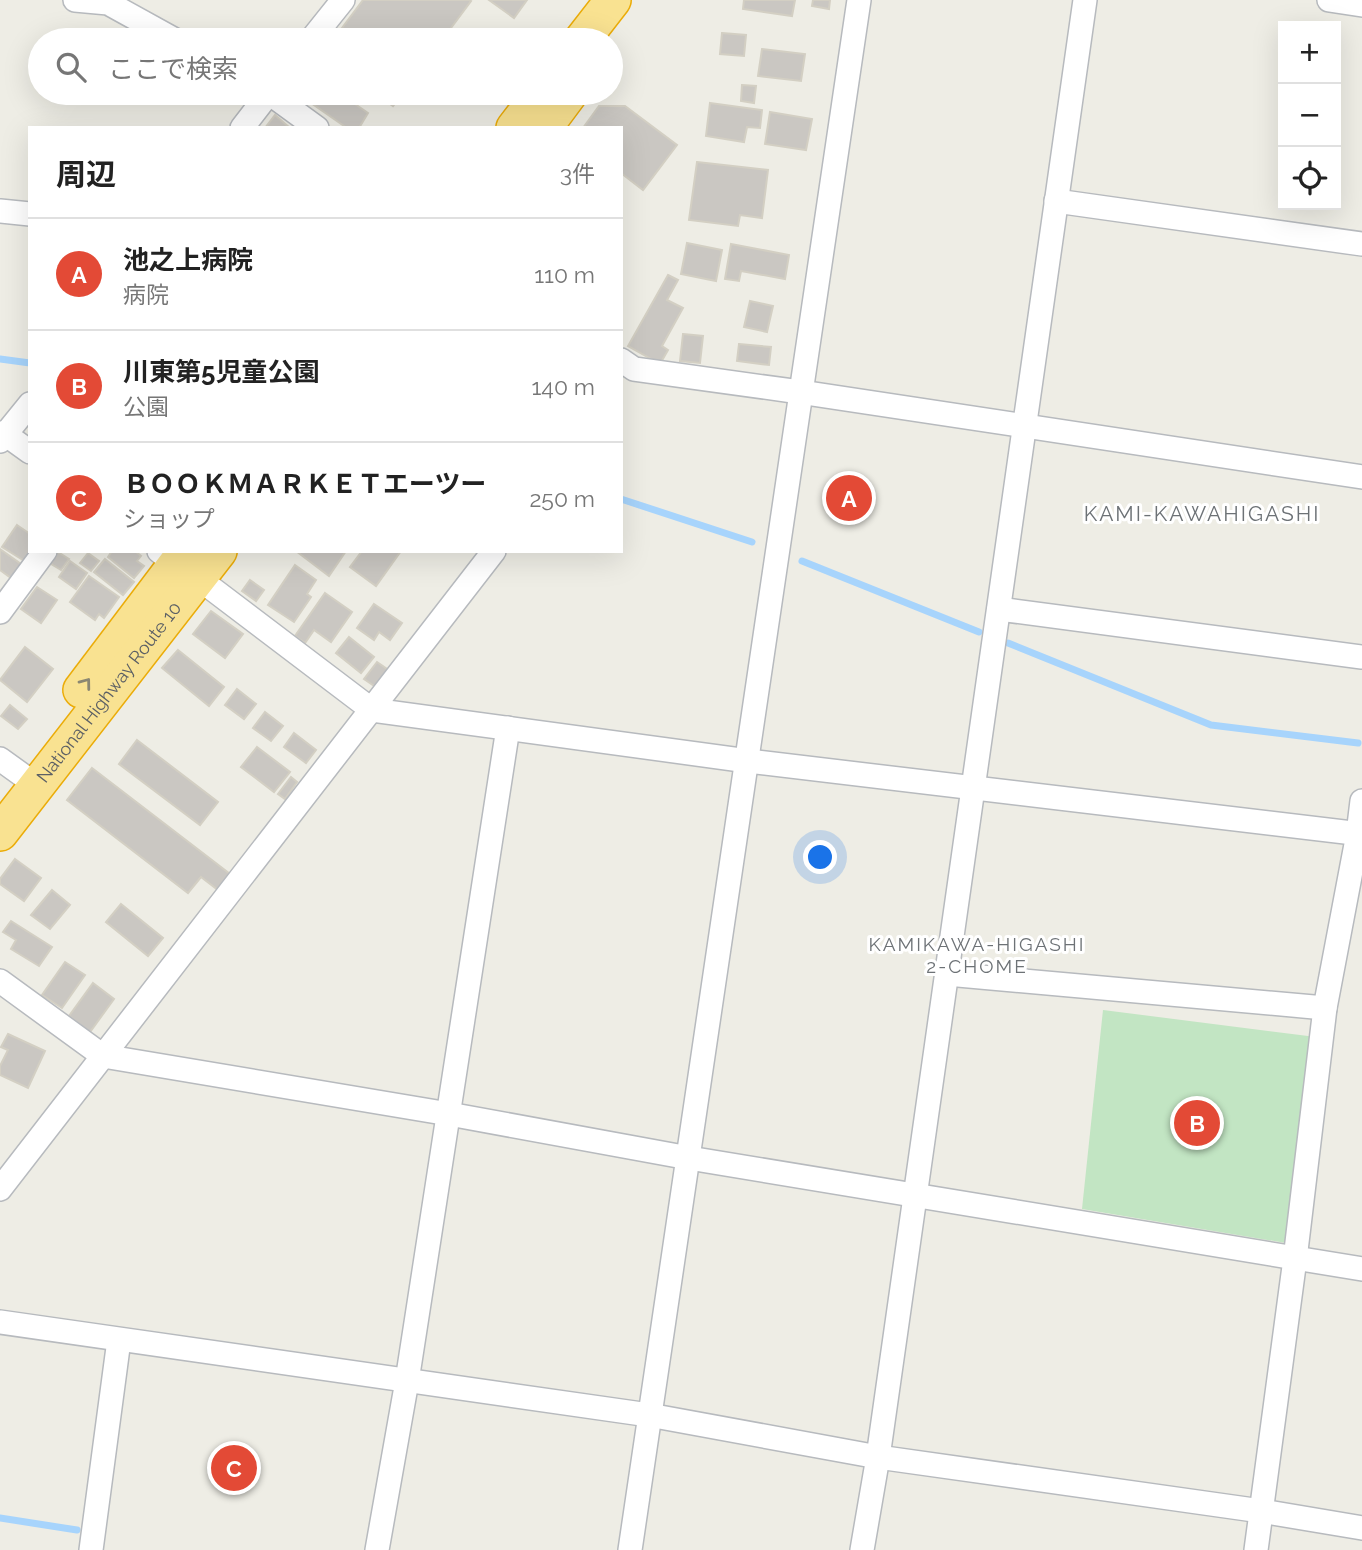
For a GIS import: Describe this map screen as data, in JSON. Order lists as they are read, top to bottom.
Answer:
{
  "streets": {
    "highway": ["National Highway Route 10"]
  },
  "districts": ["KAMI-KAWAHIGASHI", "KAMIKAWA-HIGASHI 2-CHOME"],
  "page": {
    "map_buttons": ["+", "−"],
    "search": "ここで検索",
    "heading": ["周辺", "3件"],
    "list": [
      {
        "mark": "A",
        "name": "池之上病院",
        "note": "病院",
        "value": "110 m"
      },
      {
        "mark": "B",
        "name": "川東第5児童公園",
        "note": "公園",
        "value": "140 m"
      },
      {
        "mark": "C",
        "name": "ＢＯＯＫＭＡＲＫＥＴエーツー",
        "note": "ショップ",
        "value": "250 m"
      }
    ],
    "pins": ["A", "B", "C"]
  }
}
